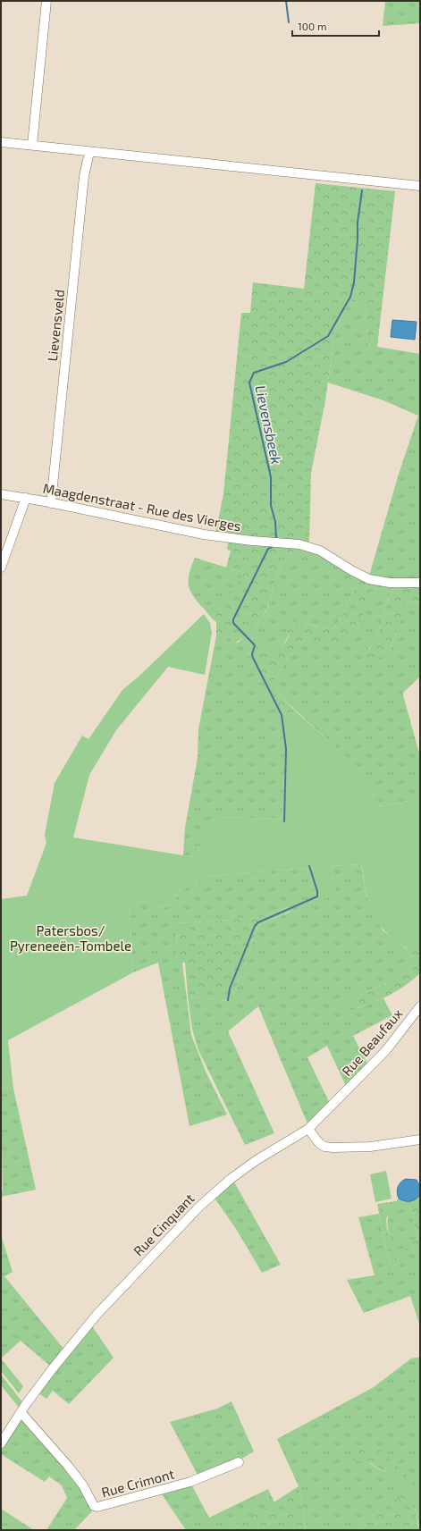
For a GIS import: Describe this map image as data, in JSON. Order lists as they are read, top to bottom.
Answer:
{
  "streets": {
    "street": [
      "Lievensveld",
      "Maagdenstraat - Rue des Vierges",
      "Rue Beaufaux",
      "Rue Cinquant",
      "Rue Crimont"
    ]
  },
  "crossings": [
    ["Lievensveld", "Maagdenstraat - Rue des Vierges"],
    ["Rue Beaufaux", "Rue Cinquant"],
    ["Rue Cinquant", "Rue Crimont"]
  ],
  "water": ["Lievensbeek"],
  "parks": ["Patersbos/ Pyreneeën-Tombele"],
  "scale_bar": "100 m"
}
